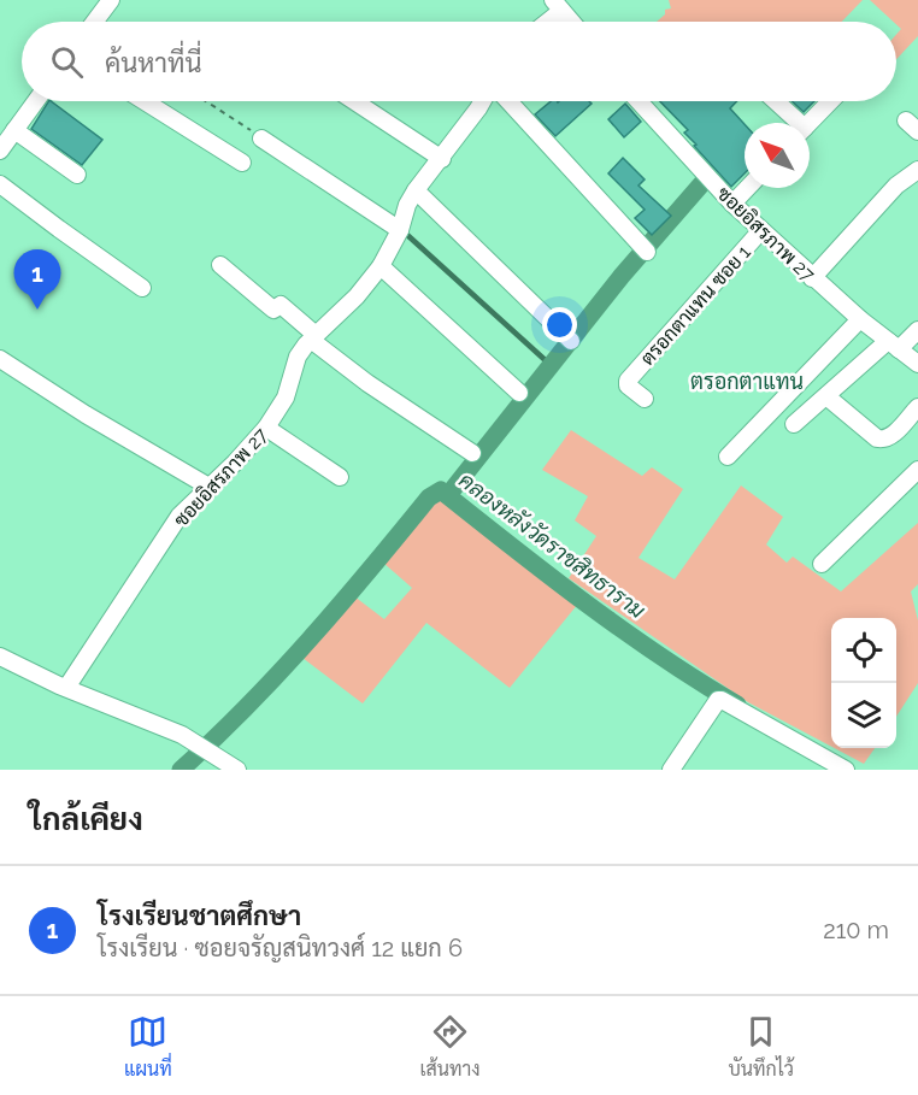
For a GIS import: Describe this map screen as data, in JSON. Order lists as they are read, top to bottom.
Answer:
{
  "streets": {
    "street": ["ซอยอิสรภาพ 27", "ตรอกตาแทน ซอย 1"]
  },
  "crossings": [
    ["ซอยอิสรภาพ 27", "ตรอกตาแทน ซอย 1"]
  ],
  "districts": ["ตรอกตาแทน"],
  "water": ["คลองหลังวัดราชสิทธาราม"],
  "north": "top left",
  "page": {
    "search": "ค้นหาที่นี่",
    "pins": "1",
    "heading": "ใกล้เคียง",
    "list": [
      {
        "mark": "1",
        "name": "โรงเรียนชาตศึกษา",
        "note": "โรงเรียน · ซอยจรัญสนิทวงศ์ 12 แยก 6",
        "value": "210 m"
      }
    ],
    "nav": ["แผนที่", "เส้นทาง", "บันทึกไว้"]
  }
}
